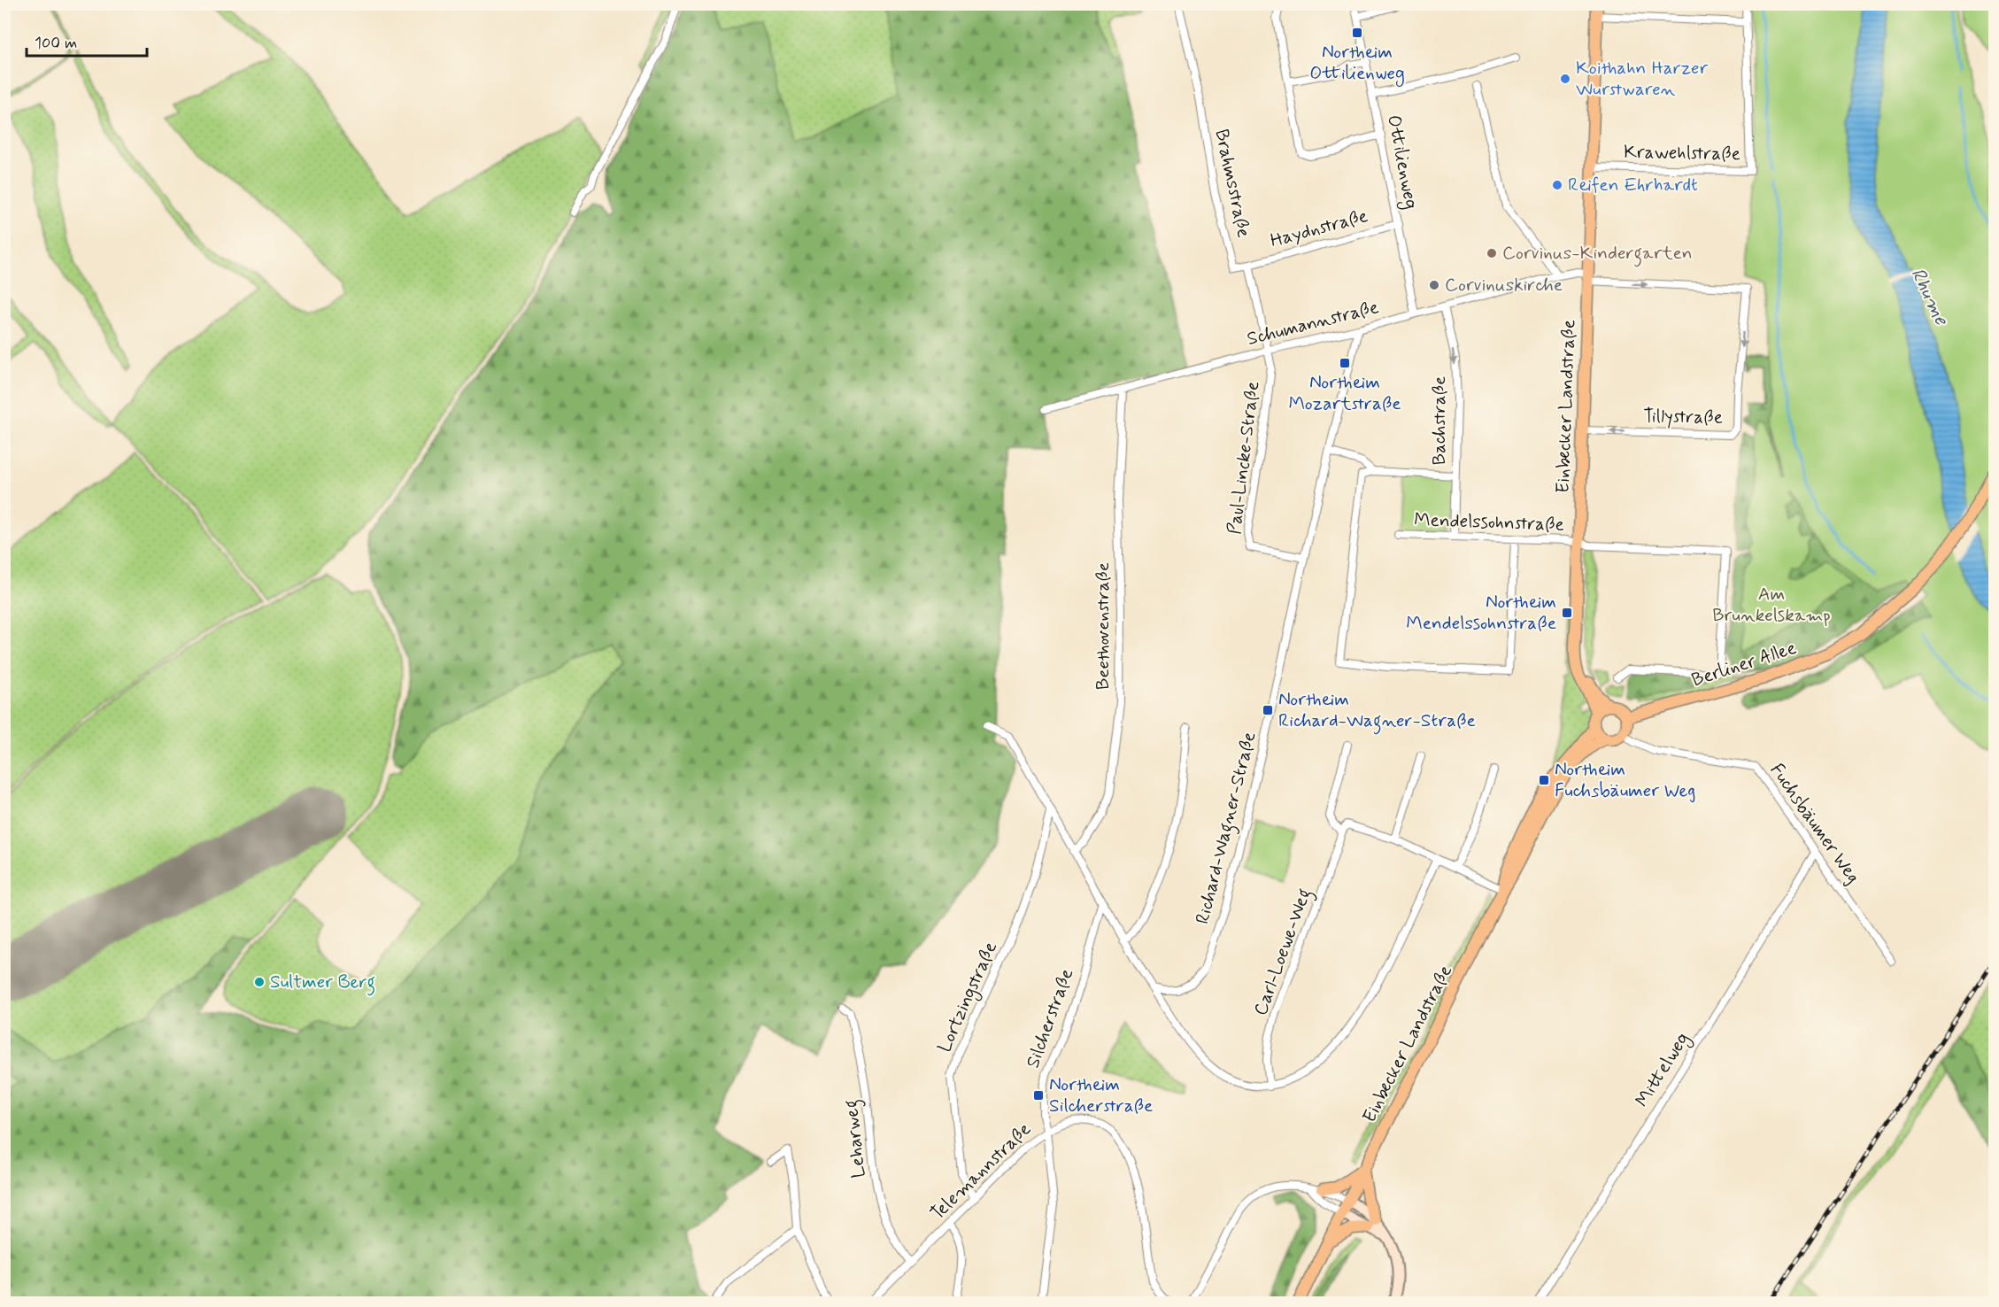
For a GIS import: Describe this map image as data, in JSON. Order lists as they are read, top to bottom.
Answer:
{
  "streets": {
    "main road": ["Einbecker Landstraße", "Berliner Allee"],
    "street": [
      "Krawehlstraße",
      "Ottilienweg",
      "Brahmsstraße",
      "Haydnstraße",
      "Schumannstraße",
      "Tillystraße",
      "Bachstraße",
      "Paul-Lincke-Straße",
      "Mendelssohnstraße",
      "Beethovenstraße",
      "Fuchsbäumer Weg",
      "Richard-Wagner-Straße",
      "Carl-Loewe-Weg",
      "Lortzingstraße",
      "Silcherstraße",
      "Mittelweg",
      "Leharweg",
      "Telemannstraße"
    ]
  },
  "crossings": [
    ["Krawehlstraße", "Einbecker Landstraße"],
    ["Ottilienweg", "Haydnstraße"],
    ["Ottilienweg", "Schumannstraße"],
    ["Brahmsstraße", "Haydnstraße"],
    ["Schumannstraße", "Einbecker Landstraße"],
    ["Schumannstraße", "Tillystraße"],
    ["Schumannstraße", "Bachstraße"],
    ["Schumannstraße", "Paul-Lincke-Straße"],
    ["Schumannstraße", "Beethovenstraße"],
    ["Schumannstraße", "Richard-Wagner-Straße"],
    ["Einbecker Landstraße", "Tillystraße"],
    ["Einbecker Landstraße", "Mendelssohnstraße"],
    ["Einbecker Landstraße", "Berliner Allee"],
    ["Einbecker Landstraße", "Fuchsbäumer Weg"],
    ["Bachstraße", "Mendelssohnstraße"],
    ["Paul-Lincke-Straße", "Richard-Wagner-Straße"],
    ["Berliner Allee", "Fuchsbäumer Weg"],
    ["Fuchsbäumer Weg", "Mittelweg"],
    ["Lortzingstraße", "Telemannstraße"],
    ["Silcherstraße", "Telemannstraße"],
    ["Leharweg", "Telemannstraße"]
  ],
  "one_way": ["Bachstraße"],
  "water": ["Rhume"],
  "parks": ["Am Brunkelskamp"],
  "places": {
    "transit": [
      "Northeim Ottilienweg",
      "Northeim Mozartstraße",
      "Northeim Mendelssohnstraße",
      "Northeim Richard-Wagner-Straße",
      "Northeim Fuchsbäumer Weg",
      "Northeim Silcherstraße"
    ],
    "other": [
      "Koithahn Harzer Wurstwaren",
      "Reifen Ehrhardt",
      "Corvinus-Kindergarten",
      "Corvinuskirche",
      "Sultmer Berg"
    ]
  },
  "scale_bar": "100 m"
}
